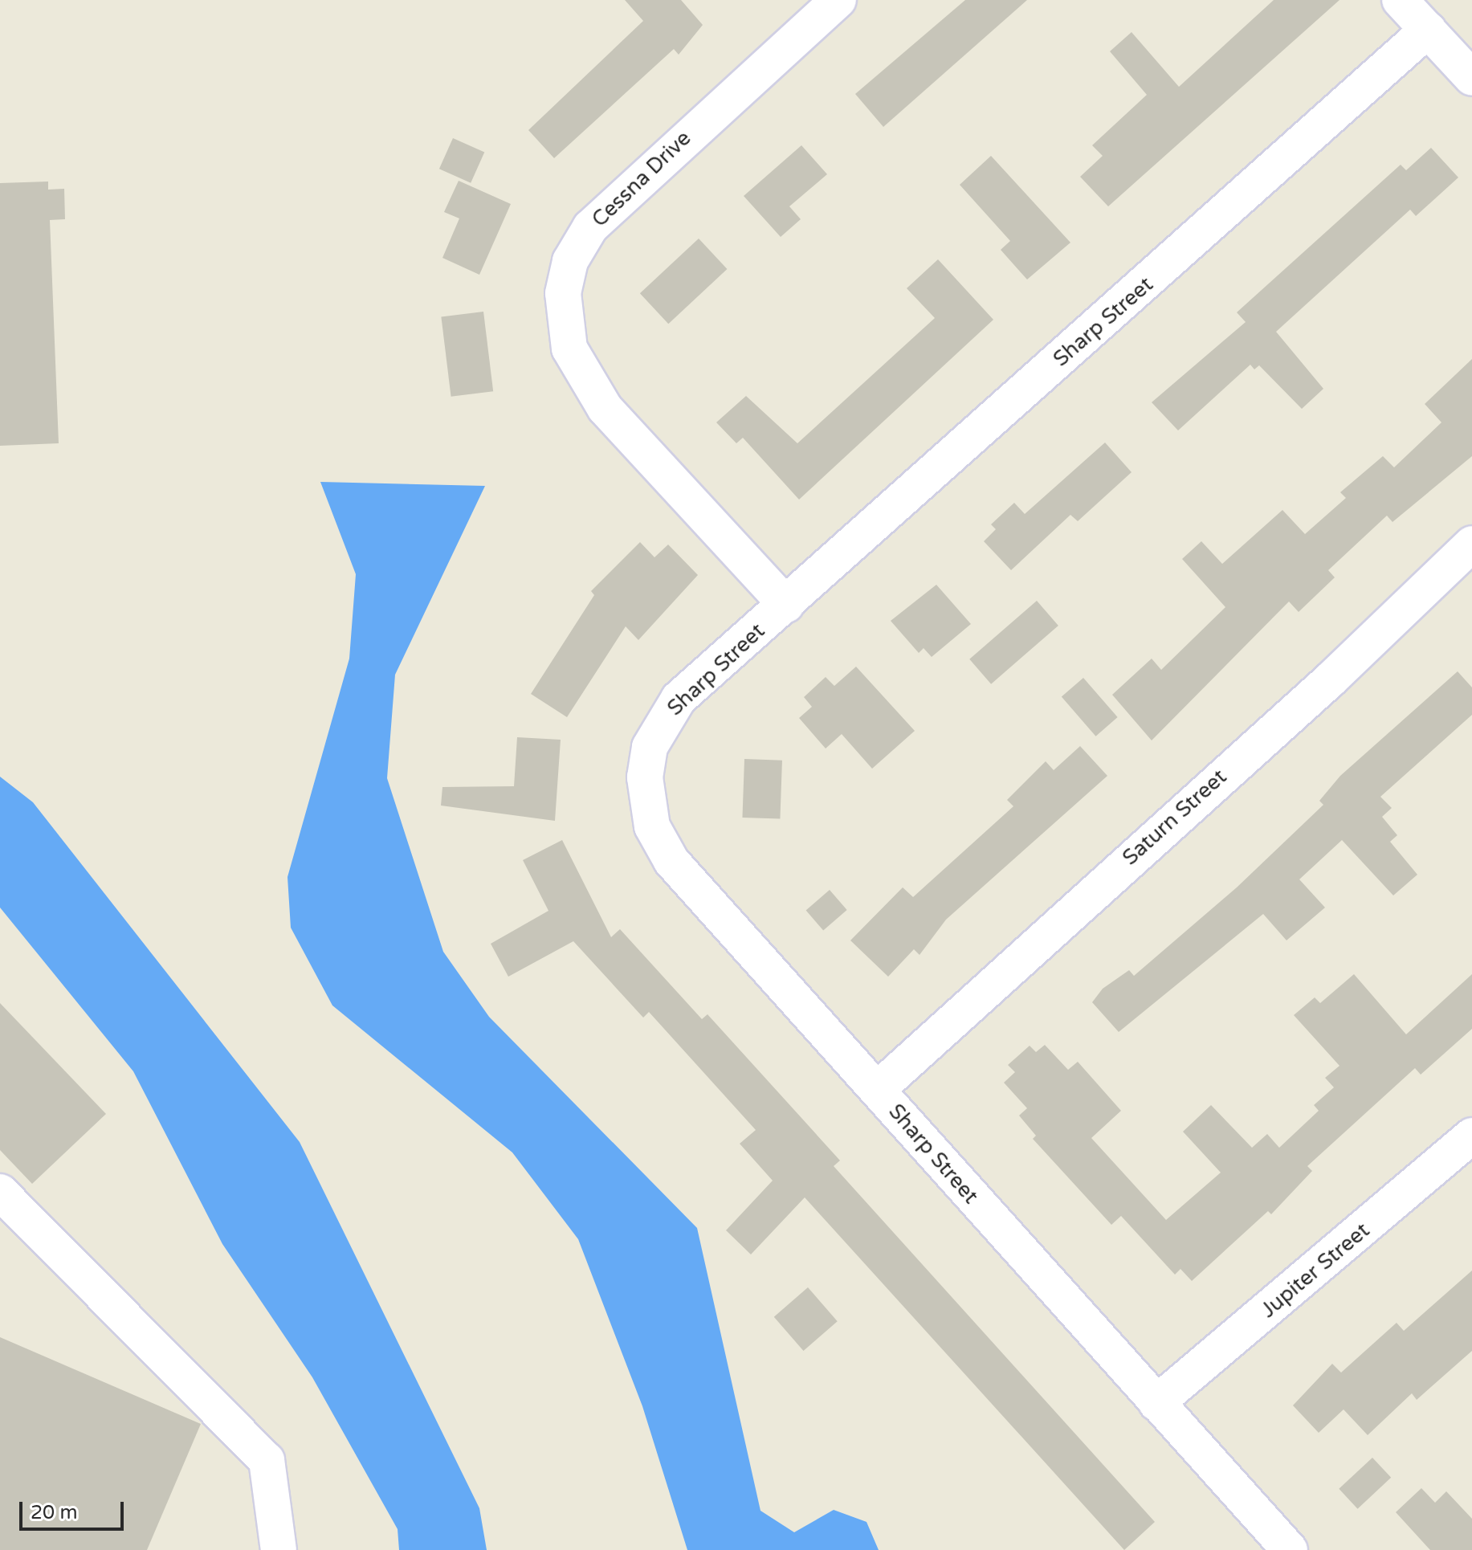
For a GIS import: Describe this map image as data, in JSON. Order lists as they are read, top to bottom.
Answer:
{
  "streets": {
    "street": [
      "Cessna Drive",
      "Sharp Street",
      "Saturn Street",
      "Jupiter Street"
    ]
  },
  "crossings": [
    ["Cessna Drive", "Sharp Street"],
    ["Sharp Street", "Saturn Street"],
    ["Sharp Street", "Jupiter Street"]
  ],
  "scale_bar": "20 m"
}
